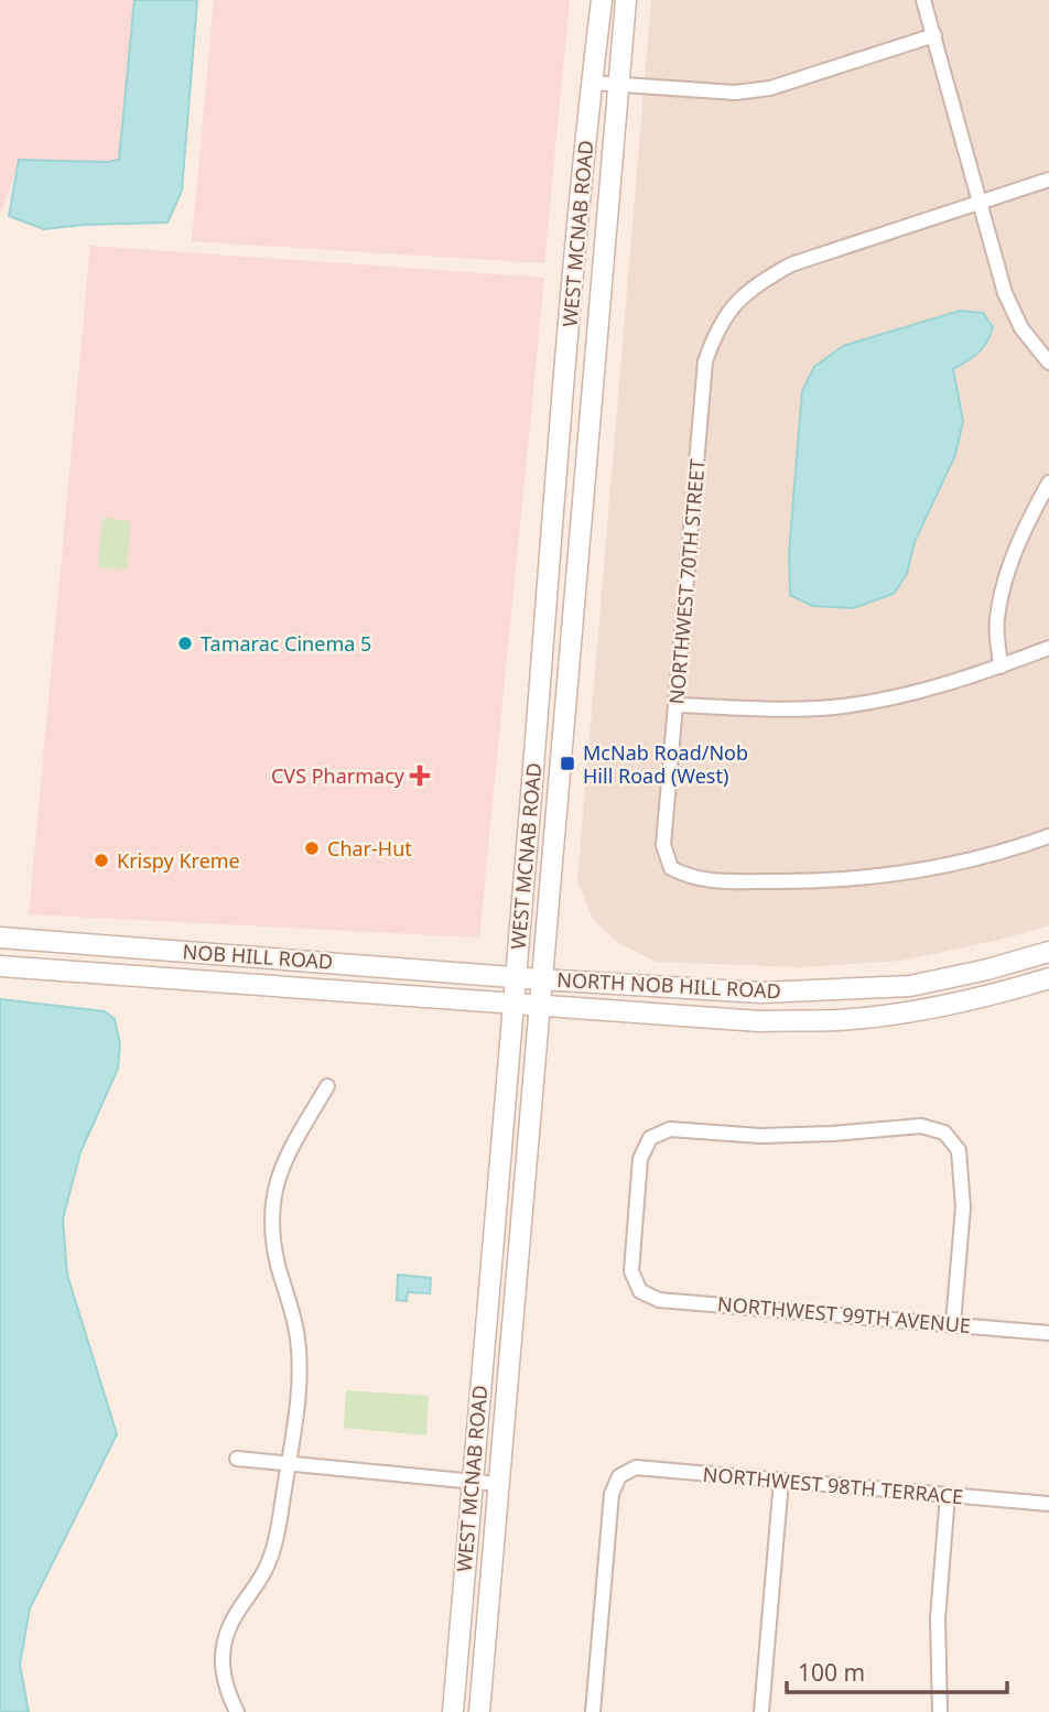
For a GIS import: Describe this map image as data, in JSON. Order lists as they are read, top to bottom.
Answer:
{
  "streets": {
    "main road": ["WEST MCNAB ROAD", "NOB HILL ROAD", "NORTH NOB HILL ROAD"],
    "street": ["NORTHWEST 70TH STREET", "NORTHWEST 99TH AVENUE", "NORTHWEST 98TH TERRACE"]
  },
  "crossings": [
    ["WEST MCNAB ROAD", "NOB HILL ROAD"],
    ["WEST MCNAB ROAD", "NORTH NOB HILL ROAD"],
    ["NOB HILL ROAD", "NORTH NOB HILL ROAD"]
  ],
  "places": {
    "other": ["Tamarac Cinema 5", "Char-Hut", "Krispy Kreme"],
    "transit": ["McNab Road/Nob Hill Road (West)"],
    "health": ["CVS Pharmacy"]
  },
  "scale_bar": "100 m"
}
